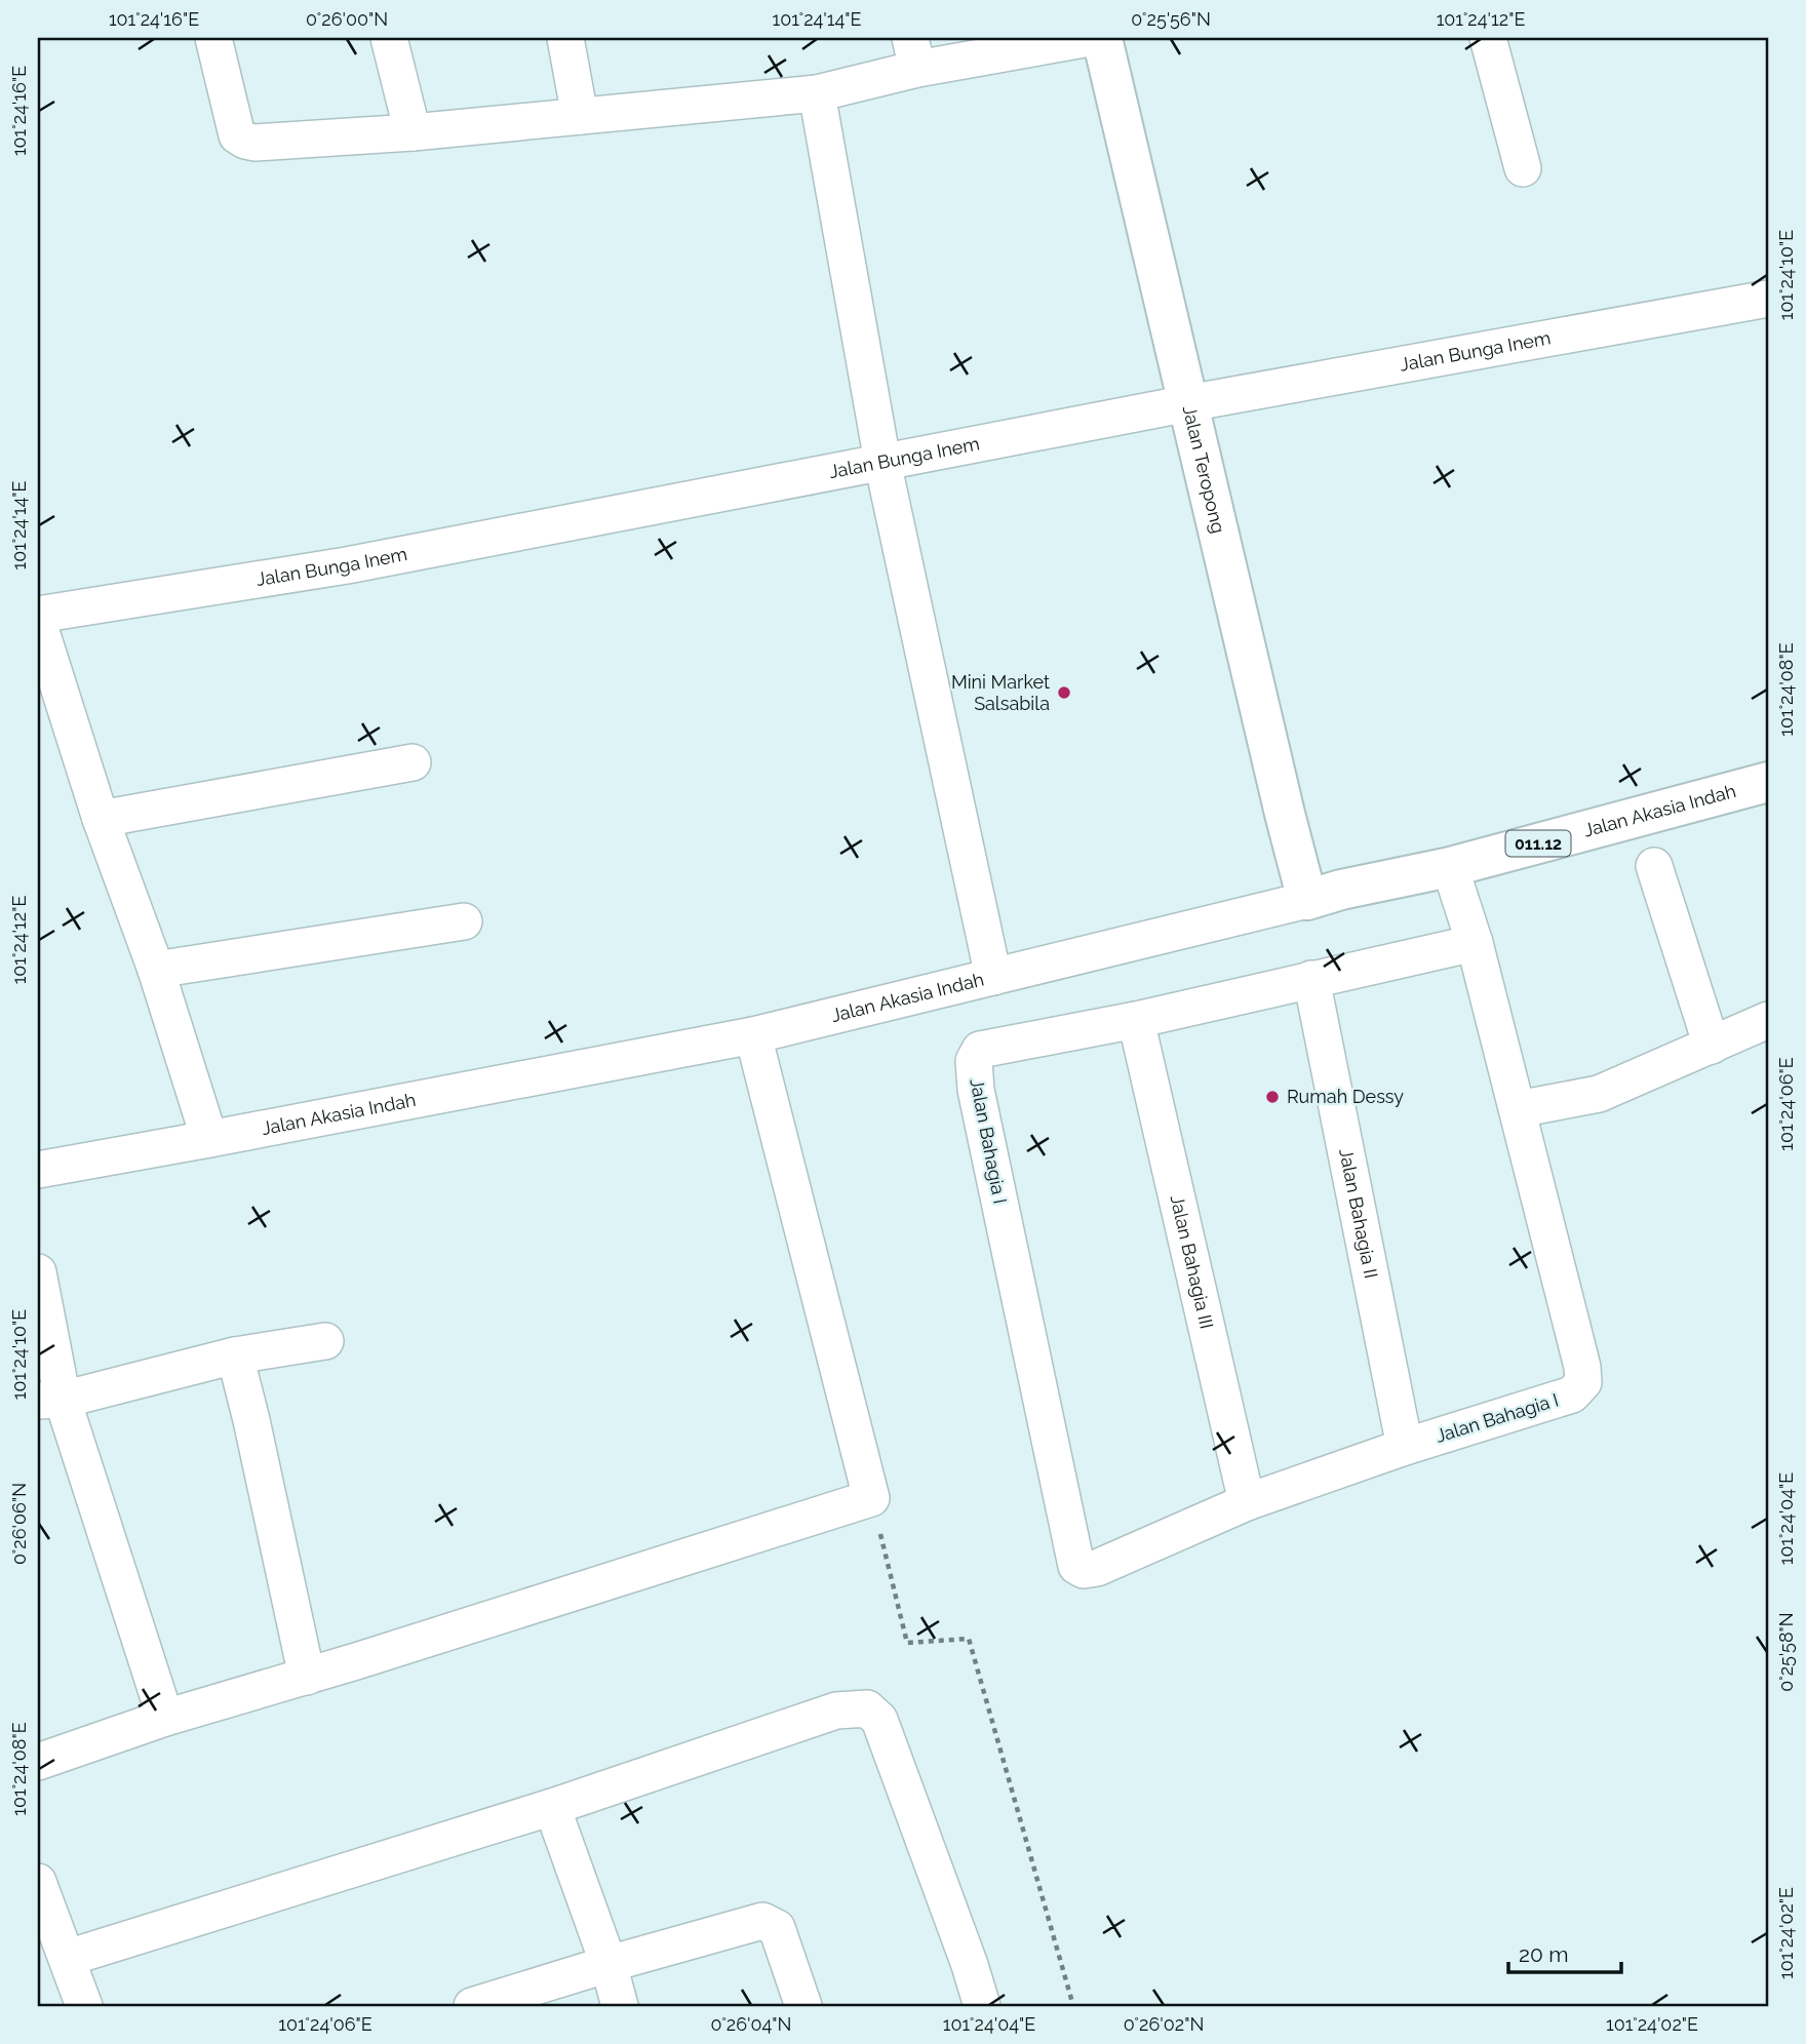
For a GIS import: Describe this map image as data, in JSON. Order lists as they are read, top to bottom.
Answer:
{
  "streets": {
    "main road": ["Jalan Teropong", "Jalan Akasia Indah", "011.12"],
    "street": [
      "Jalan Bunga Inem",
      "Jalan Bahagia I",
      "Jalan Bahagia II",
      "Jalan Bahagia III"
    ]
  },
  "crossings": [
    ["Jalan Bunga Inem", "Jalan Teropong"],
    ["Jalan Teropong", "Jalan Akasia Indah"],
    ["Jalan Bahagia I", "Jalan Bahagia II"],
    ["Jalan Bahagia I", "Jalan Bahagia III"]
  ],
  "places": ["Mini Market Salsabila", "Rumah Dessy"],
  "scale_bar": "20 m",
  "coordinates": [
    "101°24'16\"E",
    "0°26'00\"N",
    "101°24'14\"E",
    "0°25'56\"N",
    "101°24'12\"E",
    "101°24'10\"E",
    "101°24'08\"E",
    "101°24'06\"E",
    "101°24'04\"E",
    "0°26'06\"N",
    "0°25'58\"N",
    "101°24'02\"E",
    "0°26'04\"N",
    "0°26'02\"N"
  ]
}
